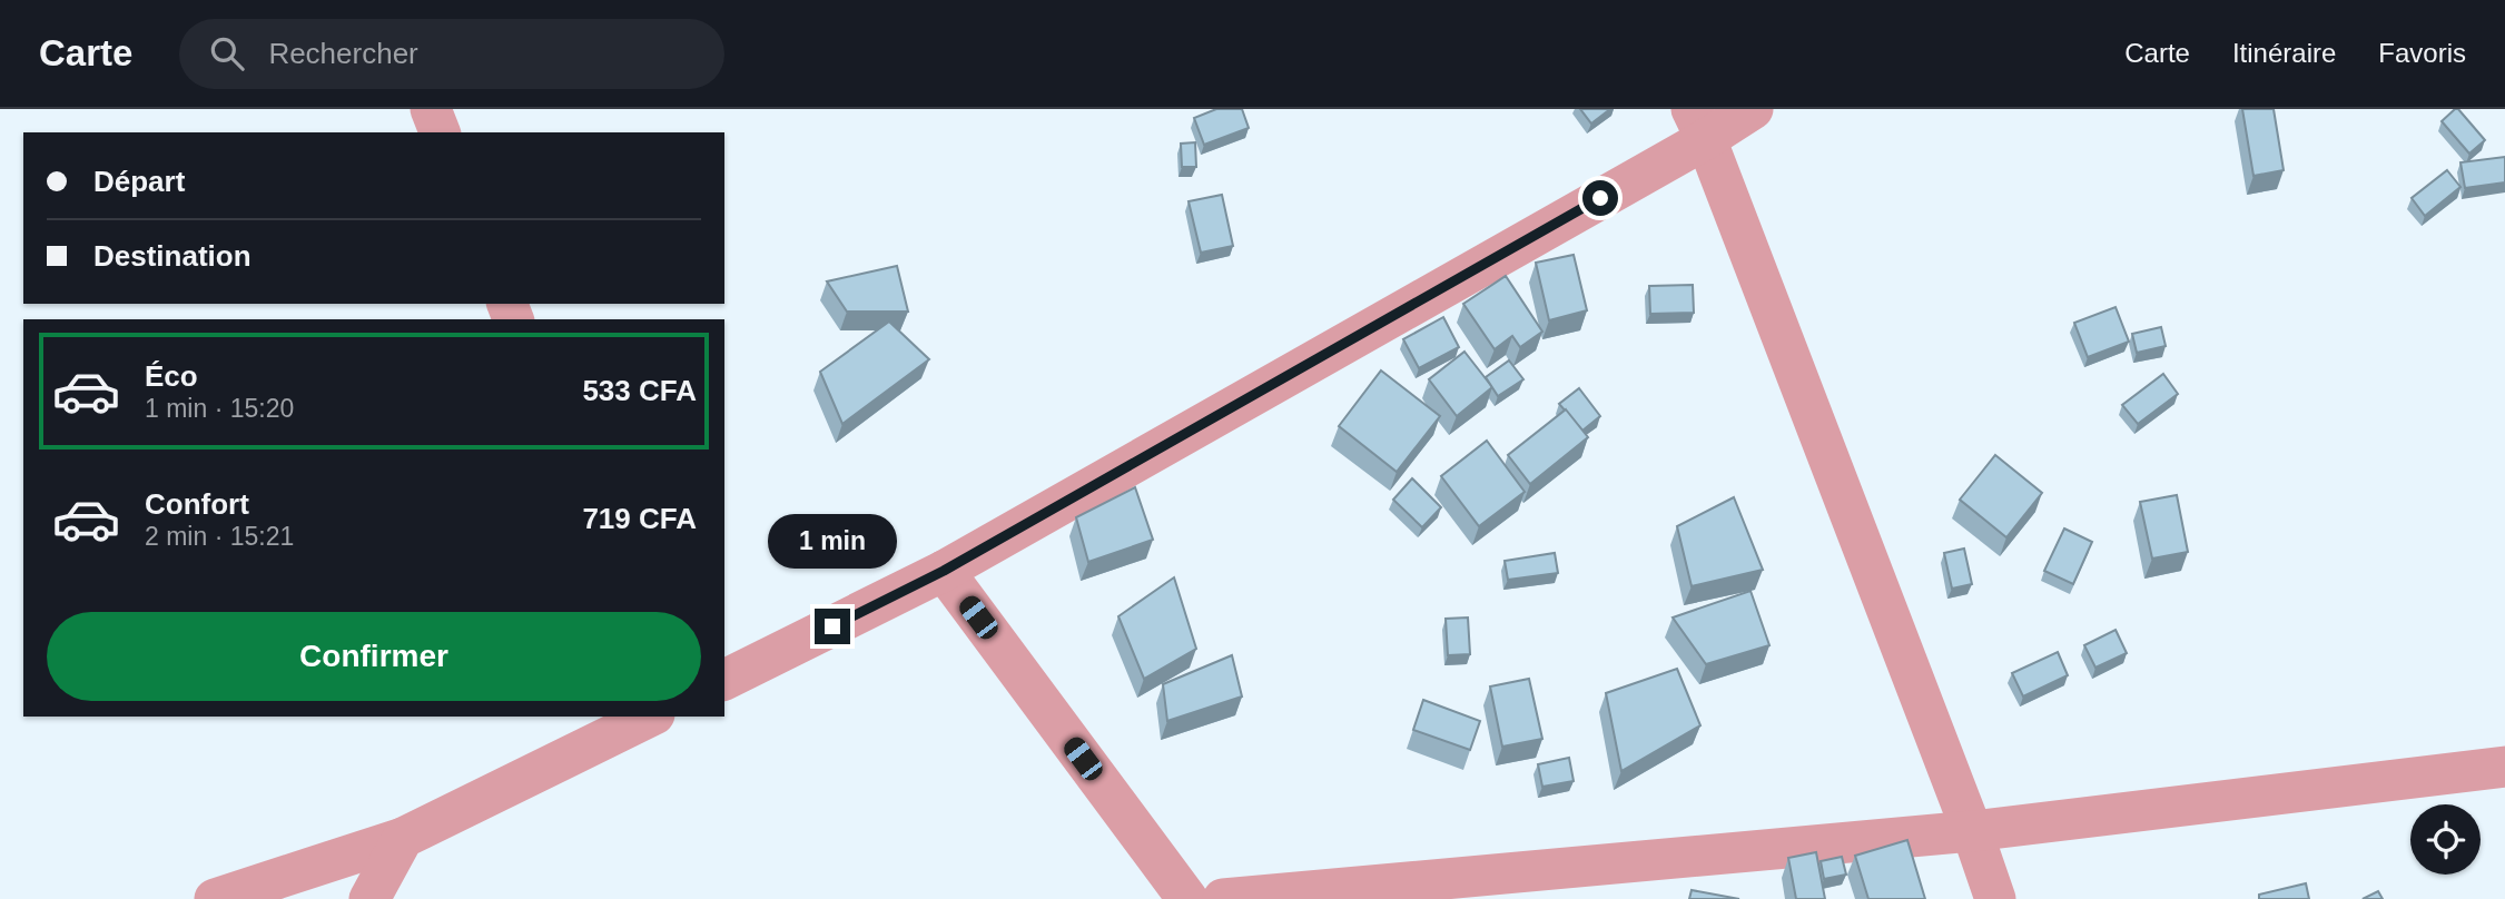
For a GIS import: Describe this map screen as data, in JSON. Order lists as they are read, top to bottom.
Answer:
{
  "page": {
    "header": "Carte",
    "search": "Rechercher",
    "nav": ["Carte", "Itinéraire", "Favoris"],
    "banner": ["Départ", "Destination"],
    "list": [
      {
        "name": "Éco",
        "note": "1 min · 15:20",
        "value": "533 CFA"
      },
      {
        "name": "Confort",
        "note": "2 min · 15:21",
        "value": "719 CFA"
      }
    ],
    "bubble": "1 min",
    "buttons": "Confirmer"
  }
}
